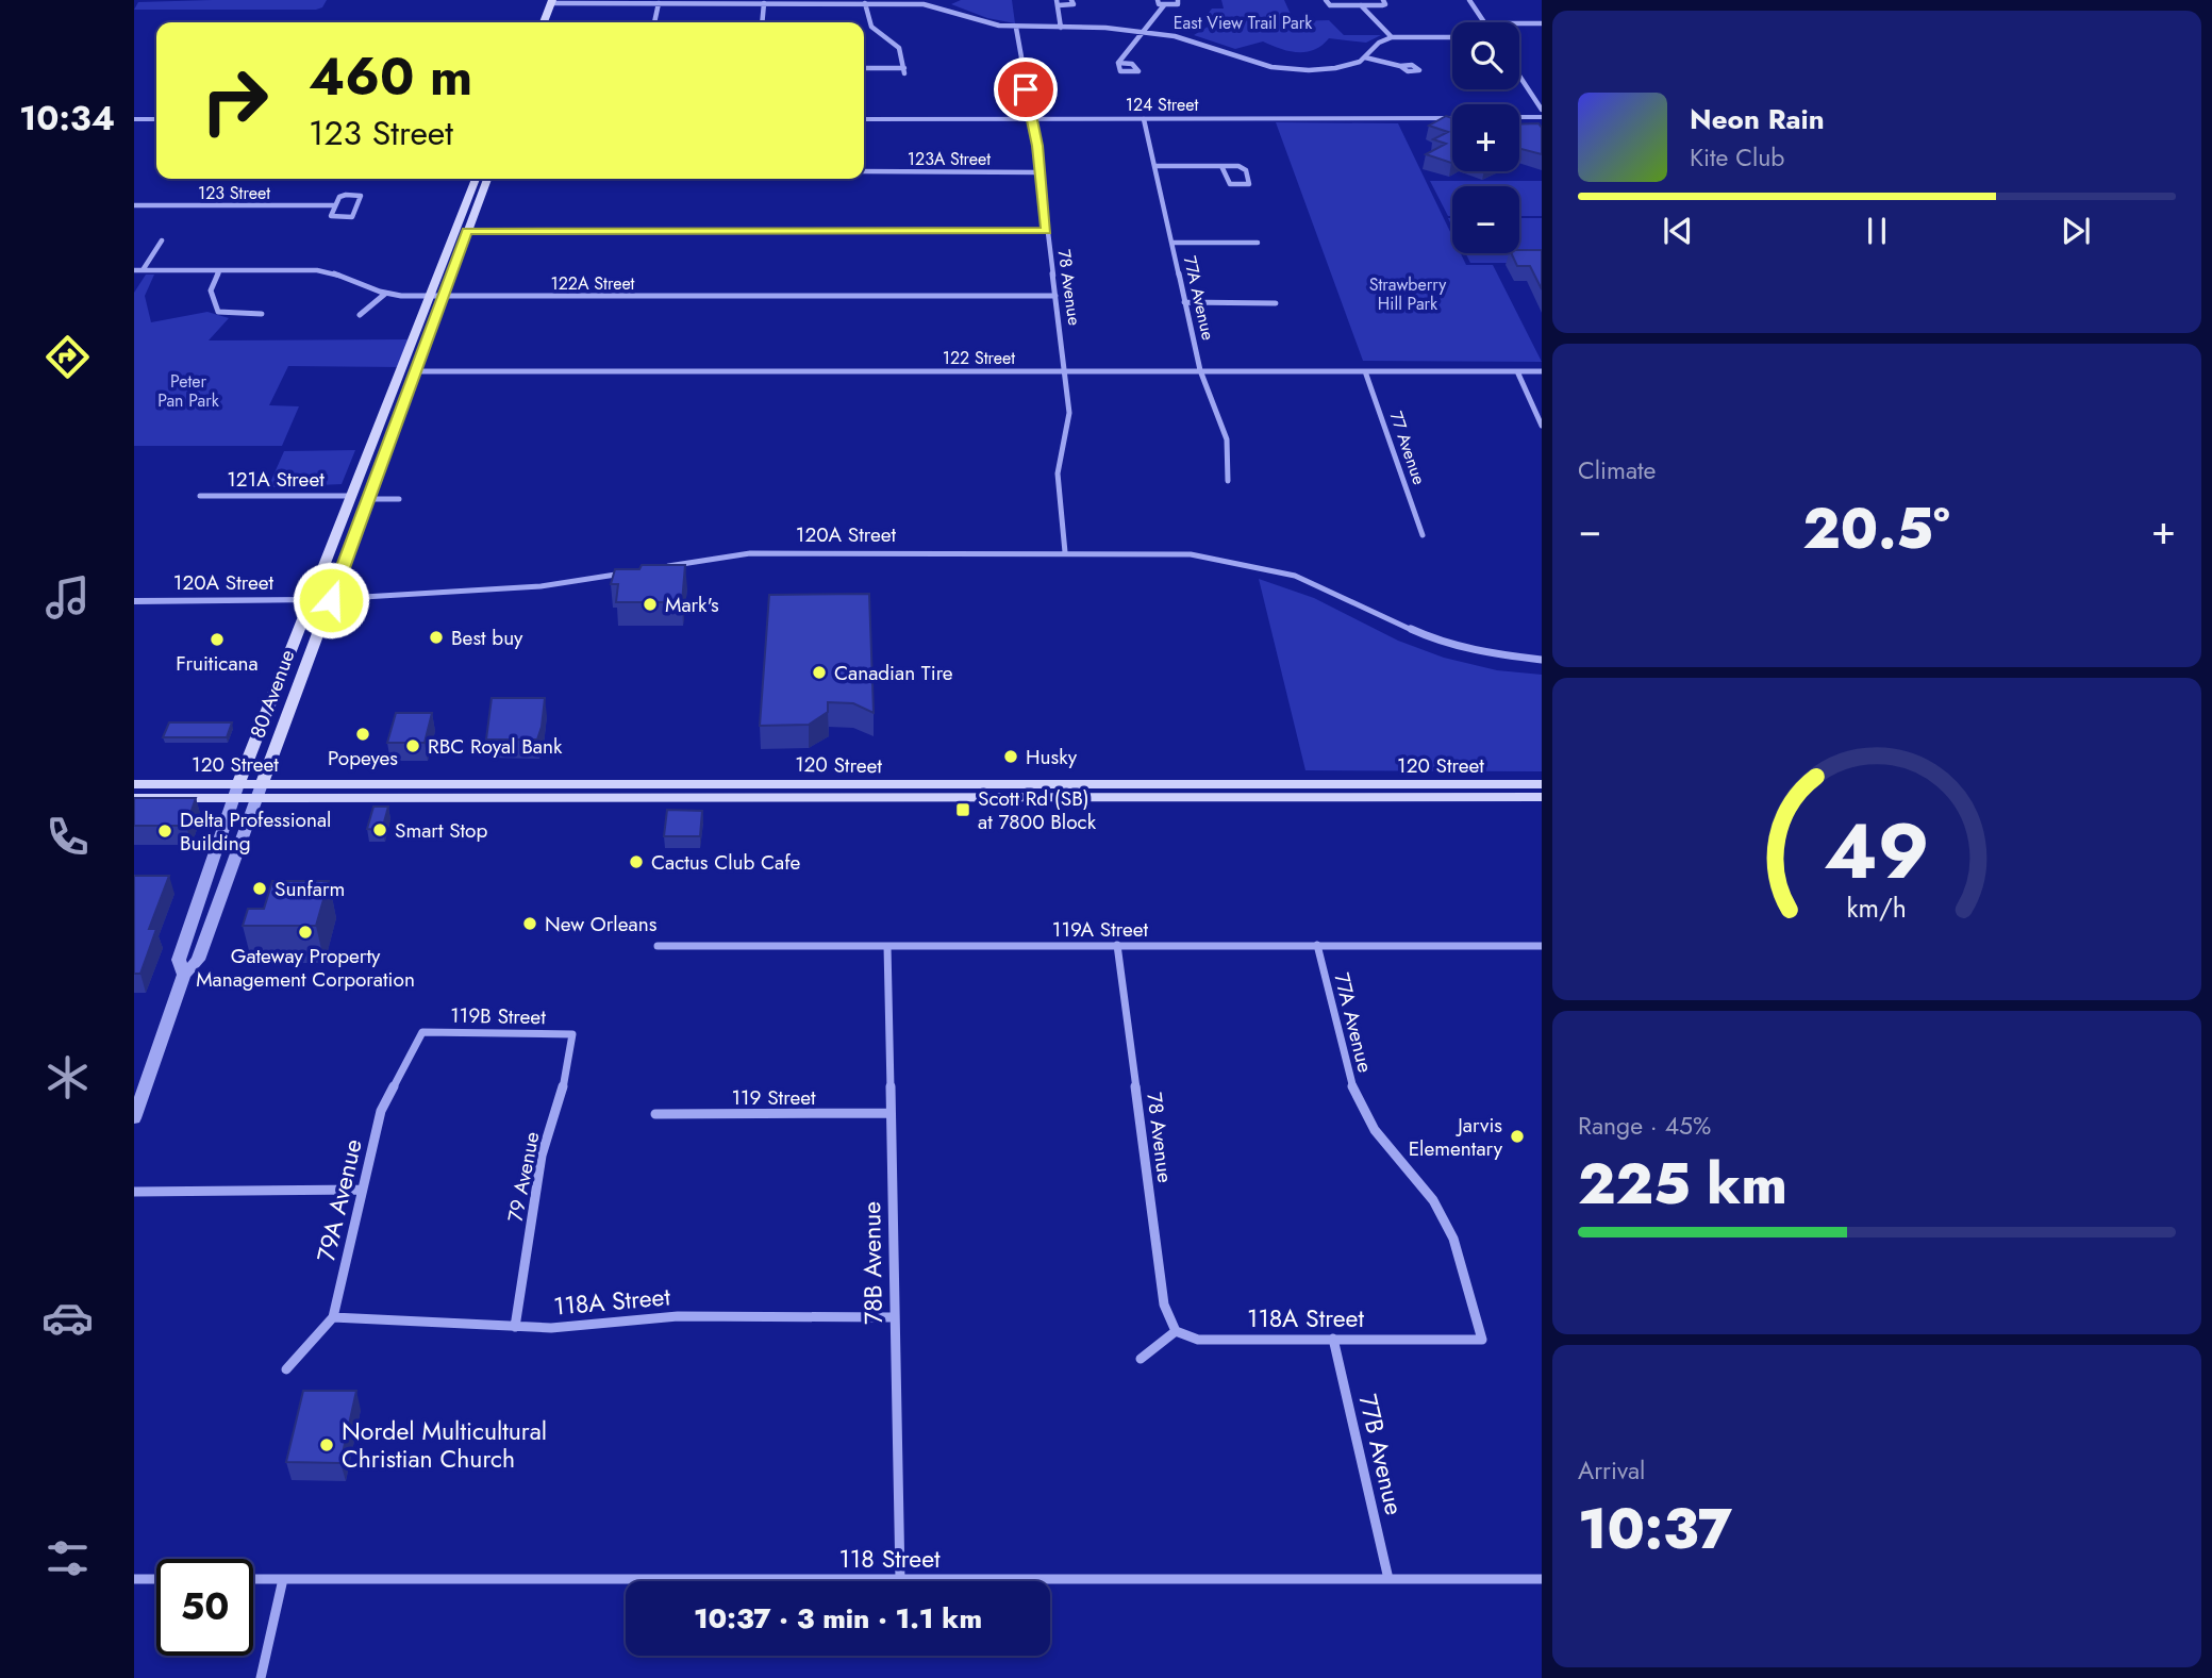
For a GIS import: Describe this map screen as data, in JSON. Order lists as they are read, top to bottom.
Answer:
{
  "streets": {
    "main road": ["80 Avenue", "120 Street"],
    "street": [
      "124 Street",
      "123A Street",
      "123 Street",
      "122A Street",
      "78 Avenue",
      "77A Avenue",
      "122 Street",
      "77 Avenue",
      "121A Street",
      "120A Street",
      "119A Street",
      "119B Street",
      "119 Street",
      "79 Avenue",
      "79A Avenue",
      "78B Avenue",
      "118A Street",
      "77B Avenue",
      "118 Street"
    ]
  },
  "crossings": [
    ["124 Street", "78 Avenue"],
    ["124 Street", "77A Avenue"],
    ["123A Street", "78 Avenue"],
    ["122A Street", "78 Avenue"],
    ["122A Street", "80 Avenue"],
    ["78 Avenue", "122 Street"],
    ["78 Avenue", "120A Street"],
    ["78 Avenue", "119A Street"],
    ["78 Avenue", "118A Street"],
    ["77A Avenue", "122 Street"],
    ["77A Avenue", "119A Street"],
    ["77A Avenue", "118A Street"],
    ["122 Street", "77 Avenue"],
    ["122 Street", "80 Avenue"],
    ["121A Street", "80 Avenue"],
    ["120A Street", "80 Avenue"],
    ["80 Avenue", "120 Street"],
    ["119A Street", "78B Avenue"],
    ["119B Street", "79 Avenue"],
    ["119B Street", "79A Avenue"],
    ["119 Street", "78B Avenue"],
    ["79 Avenue", "118A Street"],
    ["79A Avenue", "118A Street"],
    ["78B Avenue", "118A Street"],
    ["78B Avenue", "118 Street"],
    ["118A Street", "77B Avenue"],
    ["77B Avenue", "118 Street"]
  ],
  "parks": ["East View Trail Park", "Strawberry Hill Park", "Peter Pan Park"],
  "places": {
    "other": [
      "Mark's",
      "Best buy",
      "Fruiticana",
      "Canadian Tire",
      "Popeyes",
      "RBC Royal Bank",
      "Husky",
      "Smart Stop",
      "Delta Professional Building",
      "Cactus Club Cafe",
      "Sunfarm",
      "New Orleans",
      "Gateway Property Management Corporation",
      "Jarvis Elementary",
      "Nordel Multicultural Christian Church"
    ],
    "transit": ["Scott Rd (SB) at 7800 Block"]
  },
  "page": {
    "tabs": "10:34",
    "map_buttons": ["+", "−"],
    "turn": ["460 m", "123 Street"],
    "song": ["Neon Rain", "Kite Club"],
    "tile": [
      "Climate",
      ["Range · 45%", "225 km"],
      ["Arrival", "10:37"]
    ],
    "heat": ["−", "20.5°", "+"],
    "limit": "50",
    "trip": "10:37 · 3 min · 1.1 km",
    "gauge": ["49", "km/h"]
  }
}
